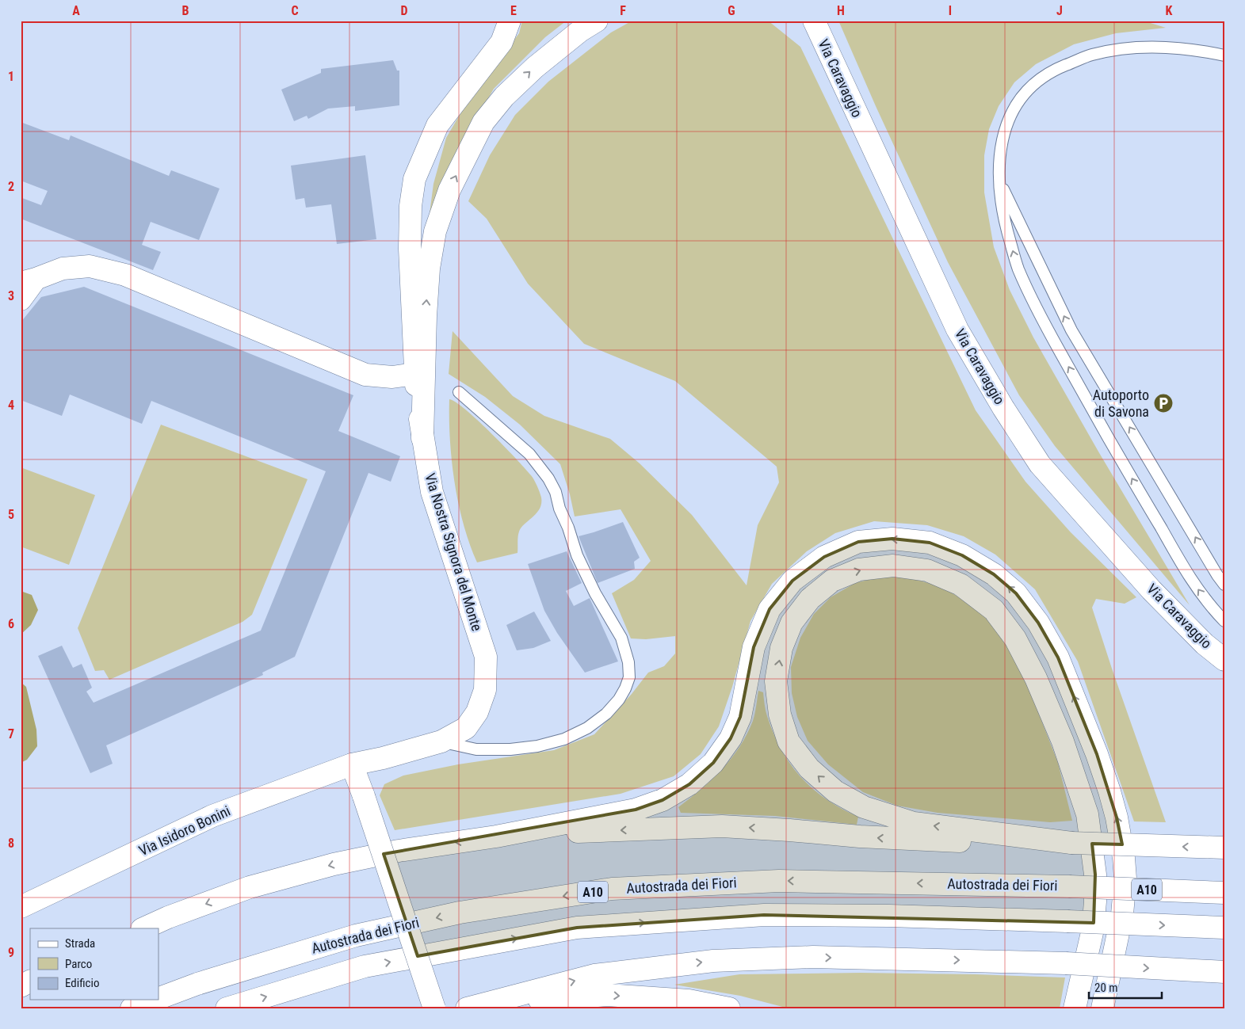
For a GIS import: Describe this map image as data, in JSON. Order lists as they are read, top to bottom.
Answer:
{
  "streets": {
    "main road": [
      "Via Caravaggio",
      "Via Nostra Signora del Monte",
      "Via Isidoro Bonini",
      "Autostrada dei Fiori",
      "A10"
    ]
  },
  "crossings": [
    ["Via Nostra Signora del Monte", "Via Isidoro Bonini"]
  ],
  "places": {
    "parking": ["Autoporto di Savona"]
  },
  "legend": ["Strada", "Parco", "Edificio"],
  "scale_bar": "20 m",
  "grid": {
    "columns": [
      "A",
      "B",
      "C",
      "D",
      "E",
      "F",
      "G",
      "H",
      "I",
      "J",
      "K"
    ],
    "rows": [
      "1",
      "2",
      "3",
      "4",
      "5",
      "6",
      "7",
      "8",
      "9"
    ]
  }
}
